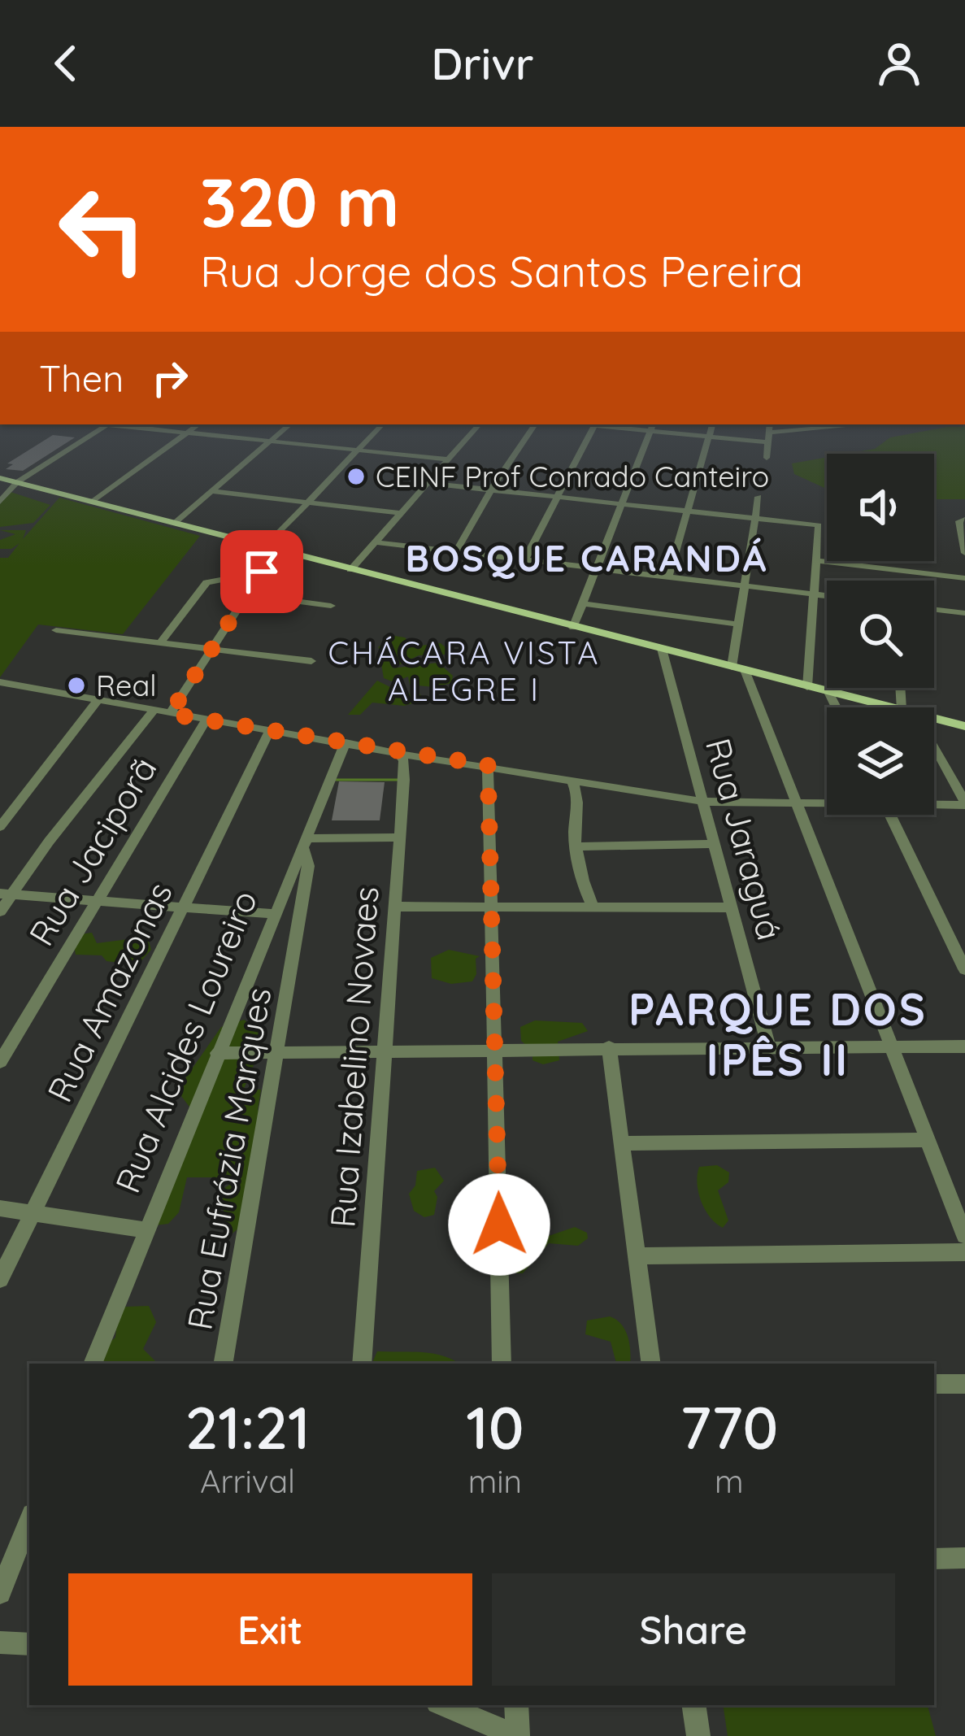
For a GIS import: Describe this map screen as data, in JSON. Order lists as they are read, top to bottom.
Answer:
{
  "streets": {
    "street": [
      "Rua Jaraguá",
      "Rua Jaciporã",
      "Rua Amazonas",
      "Rua Alcides Loureiro",
      "Rua Izabelino Novaes",
      "Rua Eufrázia Marques"
    ]
  },
  "crossings": [
    ["Rua Alcides Loureiro", "Rua Eufrázia Marques"]
  ],
  "districts": ["BOSQUE CARANDÁ", "CHÁCARA VISTA ALEGRE I", "PARQUE DOS IPÊS II"],
  "places": ["CEINF Prof Conrado Canteiro", "Real"],
  "page": {
    "header": "Drivr",
    "turn": ["320 m", "Rua Jorge dos Santos Pereira"],
    "then": "Then",
    "eta": [
      "21:21",
      "Arrival",
      "10",
      "min",
      "770",
      "m"
    ],
    "buttons": ["Exit", "Share"]
  }
}
